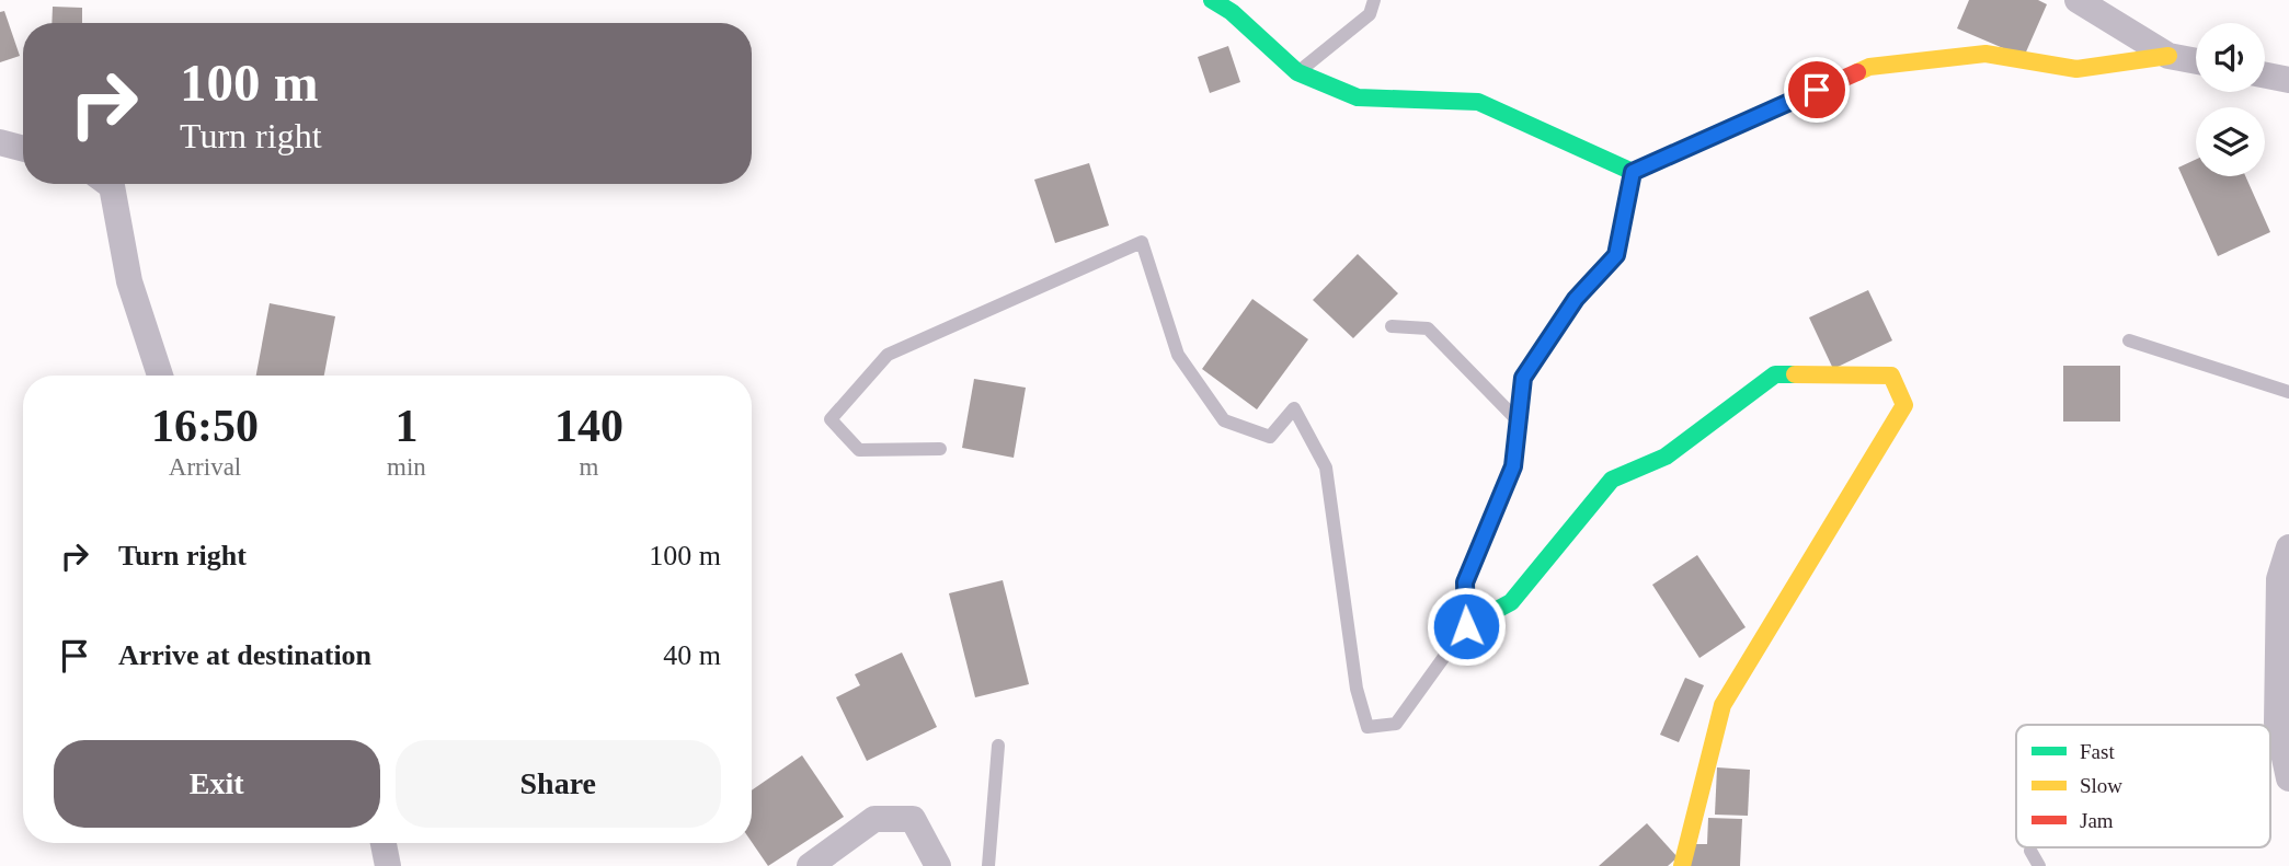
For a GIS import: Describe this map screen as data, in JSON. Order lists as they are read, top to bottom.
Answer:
{
  "legend": ["Fast", "Slow", "Jam"],
  "page": {
    "turn": ["100 m", "Turn right"],
    "eta": [
      "16:50",
      "Arrival",
      "1",
      "min",
      "140",
      "m"
    ],
    "list": [
      {
        "name": "Turn right",
        "value": "100 m"
      },
      {
        "name": "Arrive at destination",
        "value": "40 m"
      }
    ],
    "buttons": ["Exit", "Share"]
  }
}
